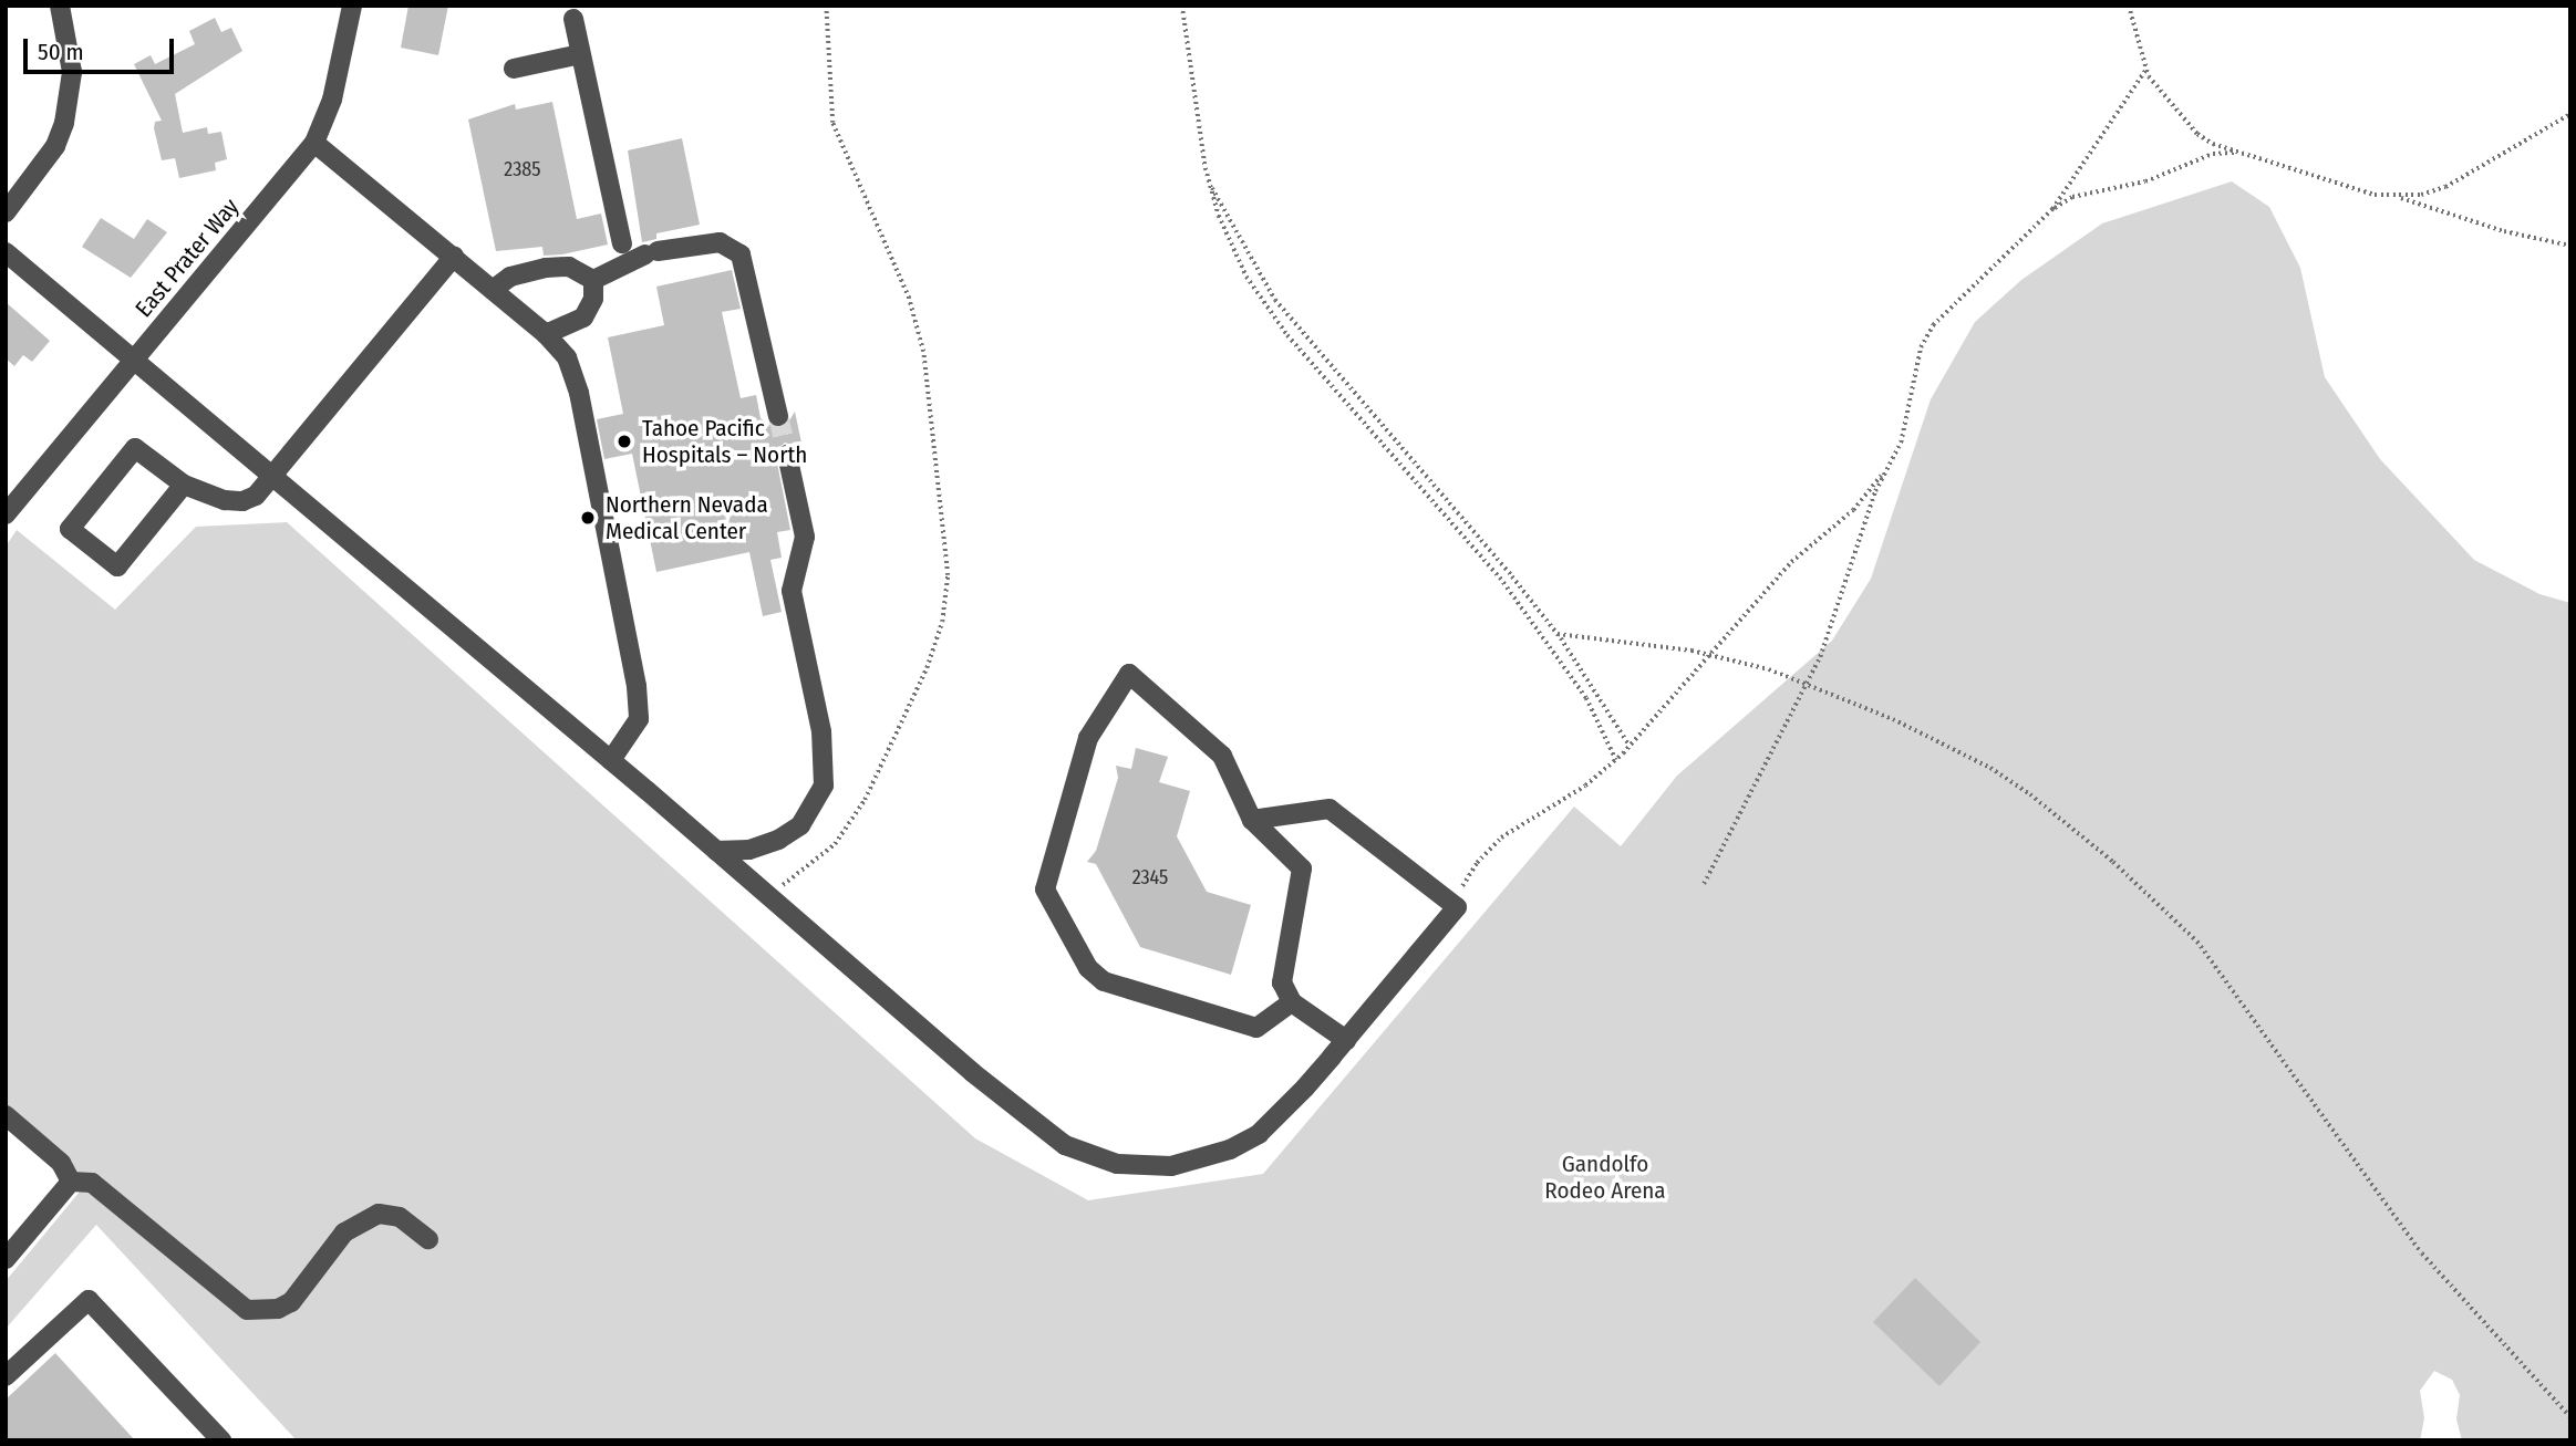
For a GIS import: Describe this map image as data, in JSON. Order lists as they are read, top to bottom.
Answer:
{
  "streets": {
    "street": ["East Prater Way"]
  },
  "parks": ["Gandolfo Rodeo Arena"],
  "places": ["Tahoe Pacific Hospitals – North", "Northern Nevada Medical Center"],
  "house_numbers": ["2385", "2345"],
  "scale_bar": "50 m"
}
